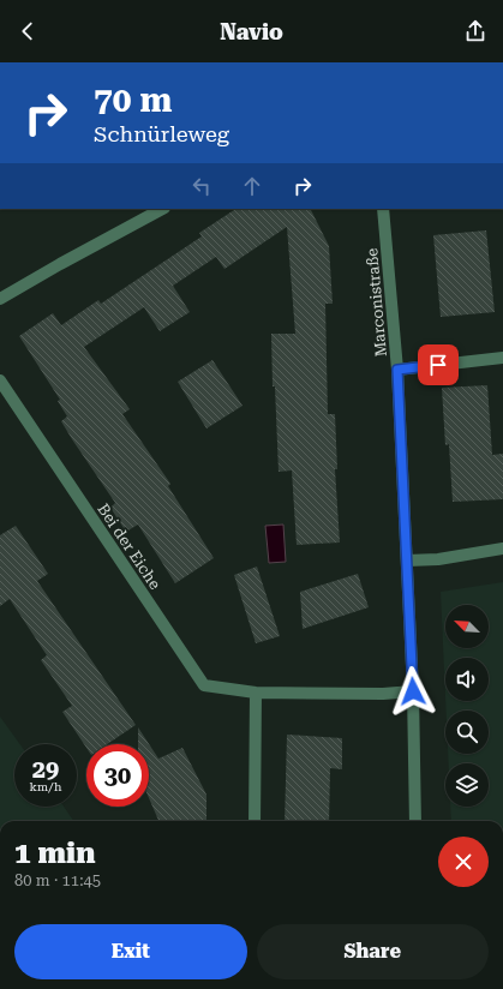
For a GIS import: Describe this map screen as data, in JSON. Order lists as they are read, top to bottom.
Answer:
{
  "streets": {
    "street": ["Marconistraße", "Bei der Eiche"]
  },
  "crossings": [
    ["Marconistraße", "Bei der Eiche"]
  ],
  "north": "top left",
  "page": {
    "header": "Navio",
    "turn": ["70 m", "Schnürleweg"],
    "speed": "29 km/h",
    "limit": "30",
    "heading": ["1 min", "80 m · 11:45"],
    "buttons": ["Exit", "Share"]
  }
}
